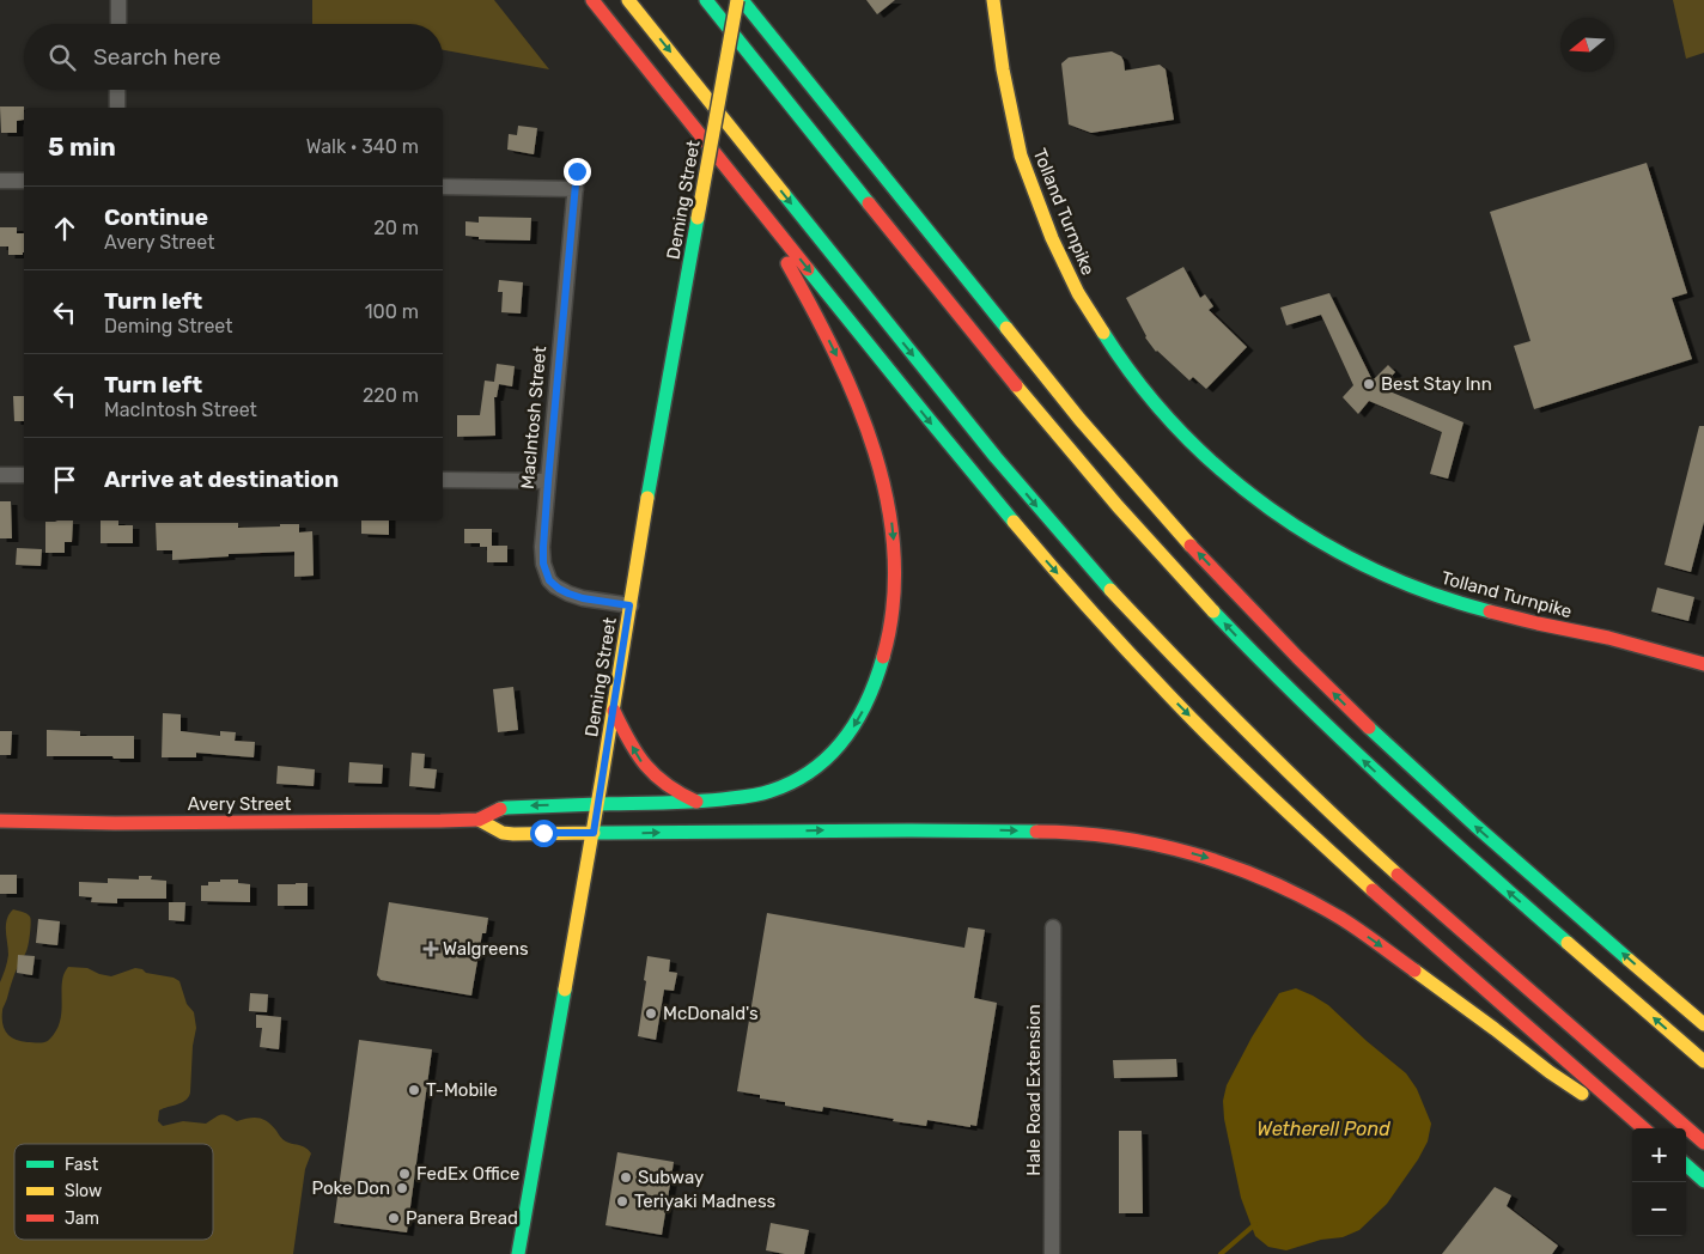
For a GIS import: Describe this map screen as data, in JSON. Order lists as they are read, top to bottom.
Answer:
{
  "streets": {
    "main road": ["Deming Street", "Tolland Turnpike", "Avery Street"],
    "street": ["MacIntosh Street", "Hale Road Extension"]
  },
  "crossings": [
    ["Deming Street", "MacIntosh Street"],
    ["Deming Street", "Avery Street"]
  ],
  "water": ["Wetherell Pond"],
  "places": {
    "other": [
      "Best Stay Inn",
      "McDonald's",
      "T-Mobile",
      "FedEx Office",
      "Subway",
      "Poke Don",
      "Teriyaki Madness",
      "Panera Bread"
    ],
    "health": ["Walgreens"]
  },
  "legend": ["Fast", "Slow", "Jam"],
  "north": "left",
  "page": {
    "search": "Search here",
    "heading": ["5 min", "Walk · 340 m"],
    "list": [
      ["Continue", "Avery Street", "20 m"],
      ["Turn left", "Deming Street", "100 m"],
      ["Turn left", "MacIntosh Street", "220 m"],
      "Arrive at destination"
    ],
    "map_buttons": ["+", "−"]
  }
}
